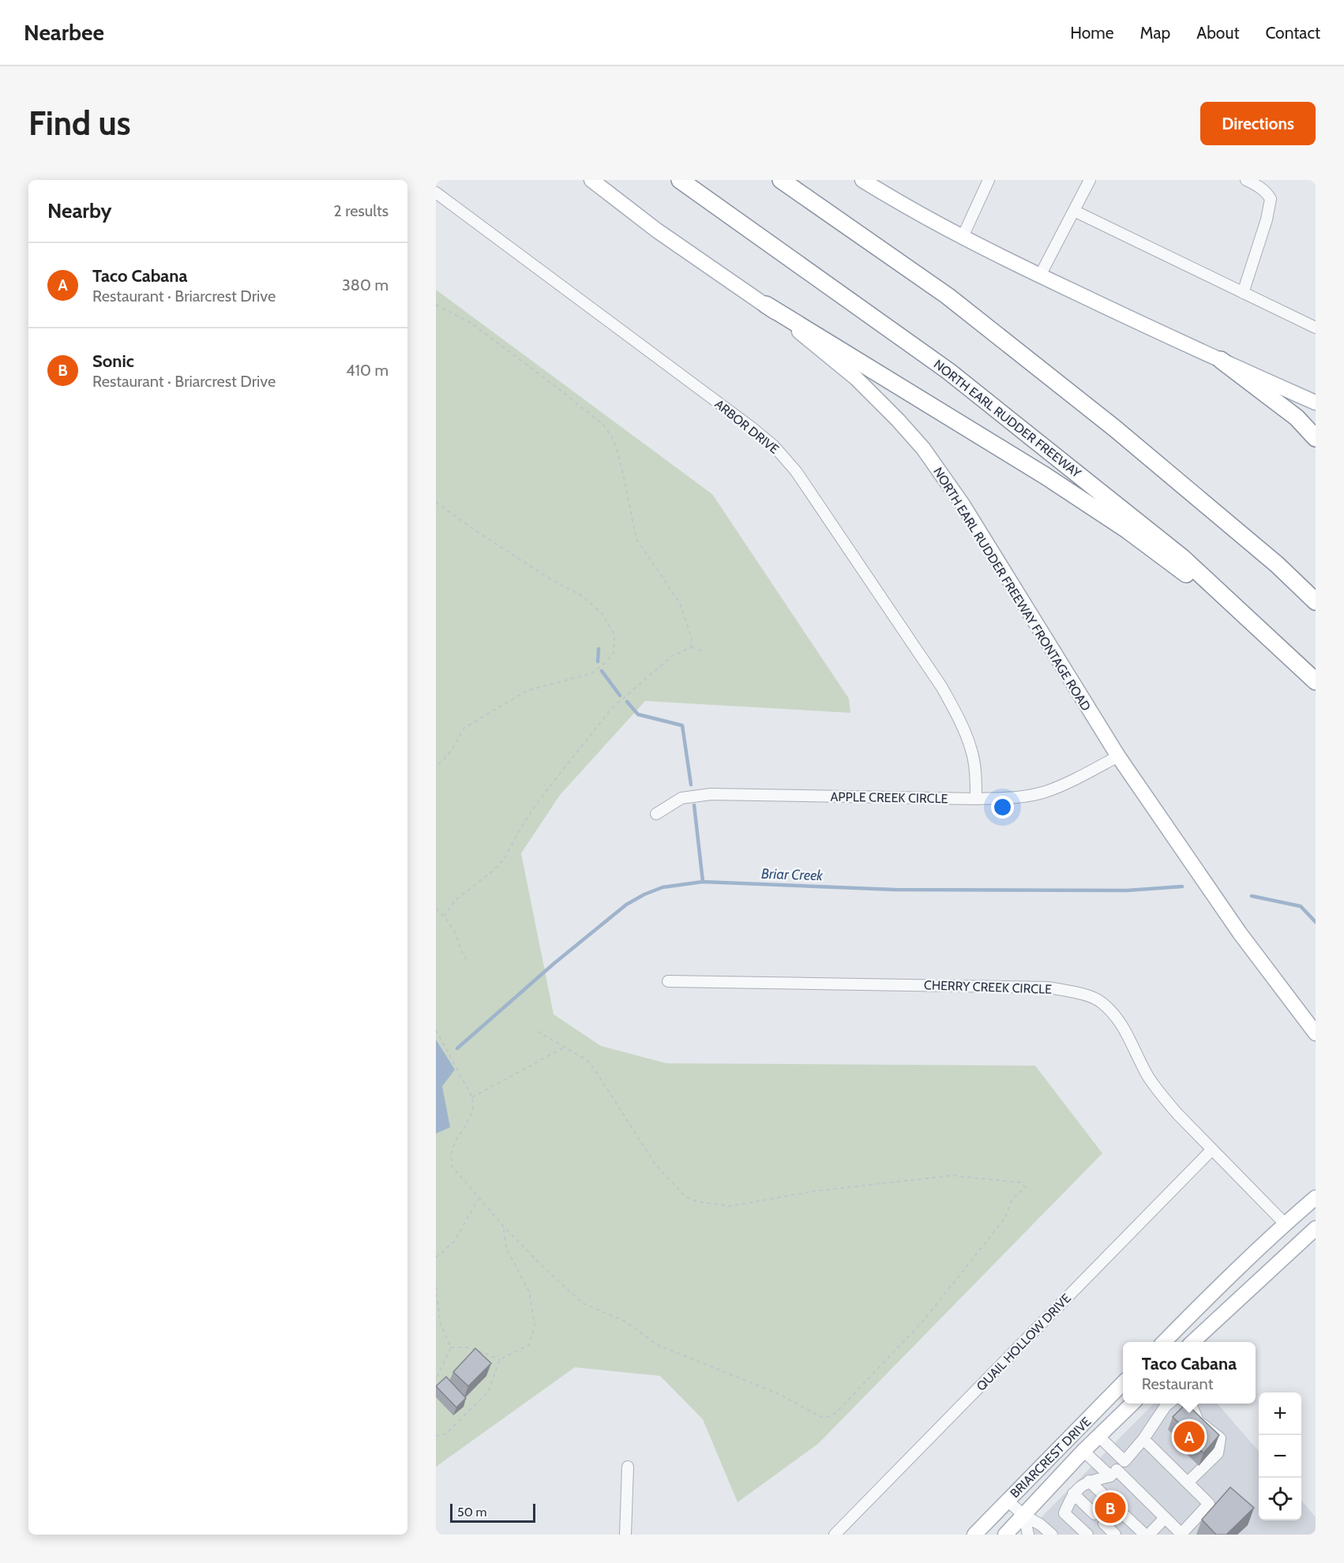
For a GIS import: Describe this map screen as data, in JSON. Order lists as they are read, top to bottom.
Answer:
{
  "streets": {
    "highway": ["NORTH EARL RUDDER FREEWAY"],
    "main road": ["NORTH EARL RUDDER FREEWAY FRONTAGE ROAD", "BRIARCREST DRIVE"],
    "street": [
      "ARBOR DRIVE",
      "APPLE CREEK CIRCLE",
      "CHERRY CREEK CIRCLE",
      "QUAIL HOLLOW DRIVE"
    ]
  },
  "crossings": [
    ["ARBOR DRIVE", "APPLE CREEK CIRCLE"],
    ["NORTH EARL RUDDER FREEWAY FRONTAGE ROAD", "APPLE CREEK CIRCLE"],
    ["CHERRY CREEK CIRCLE", "QUAIL HOLLOW DRIVE"]
  ],
  "water": ["Briar Creek"],
  "scale_bar": "50 m",
  "page": {
    "header": "Nearbee",
    "nav": [
      "Home",
      "Map",
      "About",
      "Contact"
    ],
    "buttons": "Directions",
    "title": "Find us",
    "heading": ["Nearby", "2 results"],
    "list": [
      {
        "mark": "A",
        "name": "Taco Cabana",
        "note": "Restaurant · Briarcrest Drive",
        "value": "380 m"
      },
      {
        "mark": "B",
        "name": "Sonic",
        "note": "Restaurant · Briarcrest Drive",
        "value": "410 m"
      }
    ],
    "popup": ["Taco Cabana", "Restaurant"],
    "map_buttons": ["+", "−"],
    "pins": ["A", "B"],
    "scale": "50 m"
  }
}
